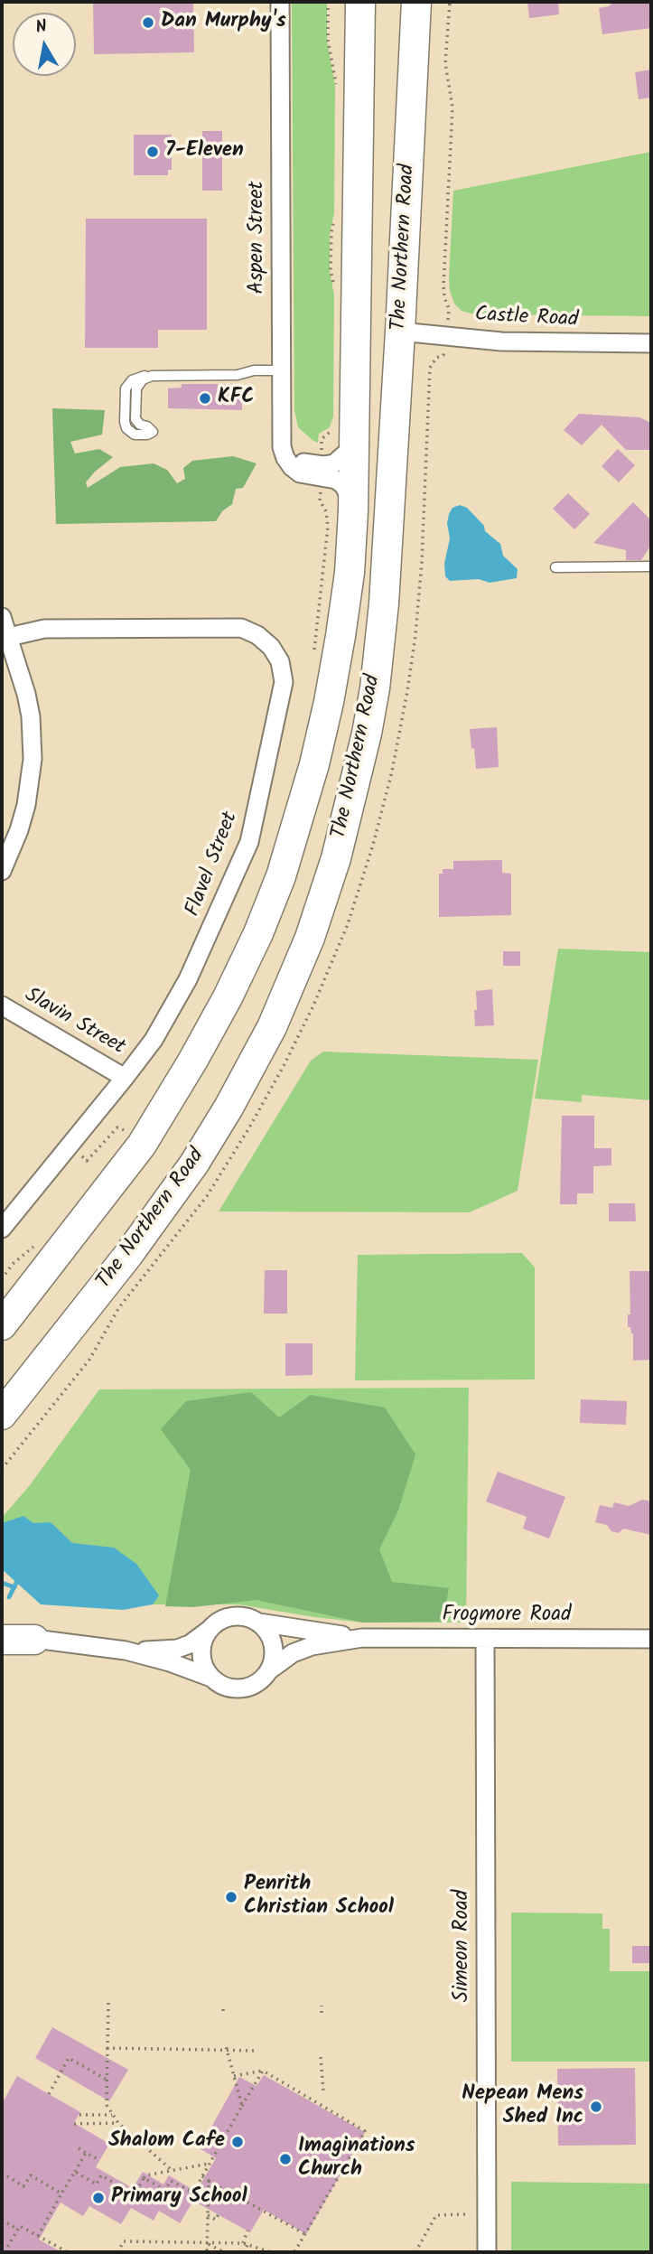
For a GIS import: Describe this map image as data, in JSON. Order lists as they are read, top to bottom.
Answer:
{
  "streets": {
    "highway": ["The Northern Road"],
    "street": [
      "Aspen Street",
      "Castle Road",
      "Flavel Street",
      "Slavin Street",
      "Frogmore Road",
      "Simeon Road"
    ]
  },
  "crossings": [
    ["Aspen Street", "The Northern Road"],
    ["The Northern Road", "Castle Road"],
    ["Flavel Street", "Slavin Street"],
    ["Frogmore Road", "Simeon Road"]
  ],
  "places": [
    "Dan Murphy's",
    "7-Eleven",
    "KFC",
    "Penrith Christian School",
    "Nepean Mens Shed Inc",
    "Shalom Cafe",
    "Imaginations Church",
    "Primary School"
  ],
  "north": "top"
}
